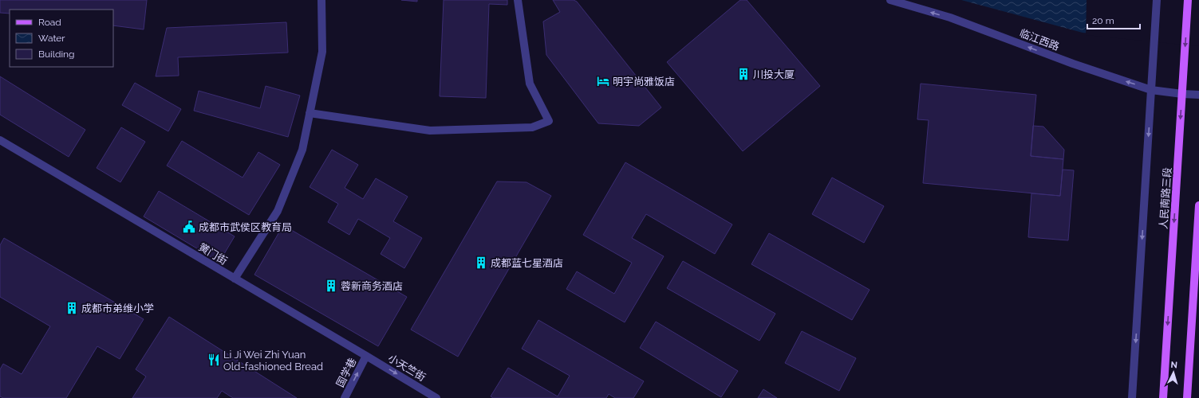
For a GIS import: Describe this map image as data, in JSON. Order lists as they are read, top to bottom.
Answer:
{
  "streets": {
    "main road": ["人民南路三段"],
    "street": [
      "临江西路",
      "黉门街",
      "小天竺街",
      "国学巷"
    ]
  },
  "crossings": [
    ["临江西路", "人民南路三段"],
    ["黉门街", "小天竺街"],
    ["黉门街", "国学巷"],
    ["小天竺街", "国学巷"]
  ],
  "one_way": [
    "临江西路",
    "人民南路三段",
    "小天竺街",
    "国学巷"
  ],
  "places": {
    "building": [
      "川投大厦",
      "成都蓝七星酒店",
      "蓉新商务酒店",
      "成都市弟维小学"
    ],
    "hotel": ["明宇尚雅饭店"],
    "public building": ["成都市武侯区教育局"],
    "restaurant": ["Li Ji Wei Zhi Yuan Old-fashioned Bread"]
  },
  "legend": ["Road", "Water", "Building"],
  "scale_bar": "20 m",
  "north": "top"
}
